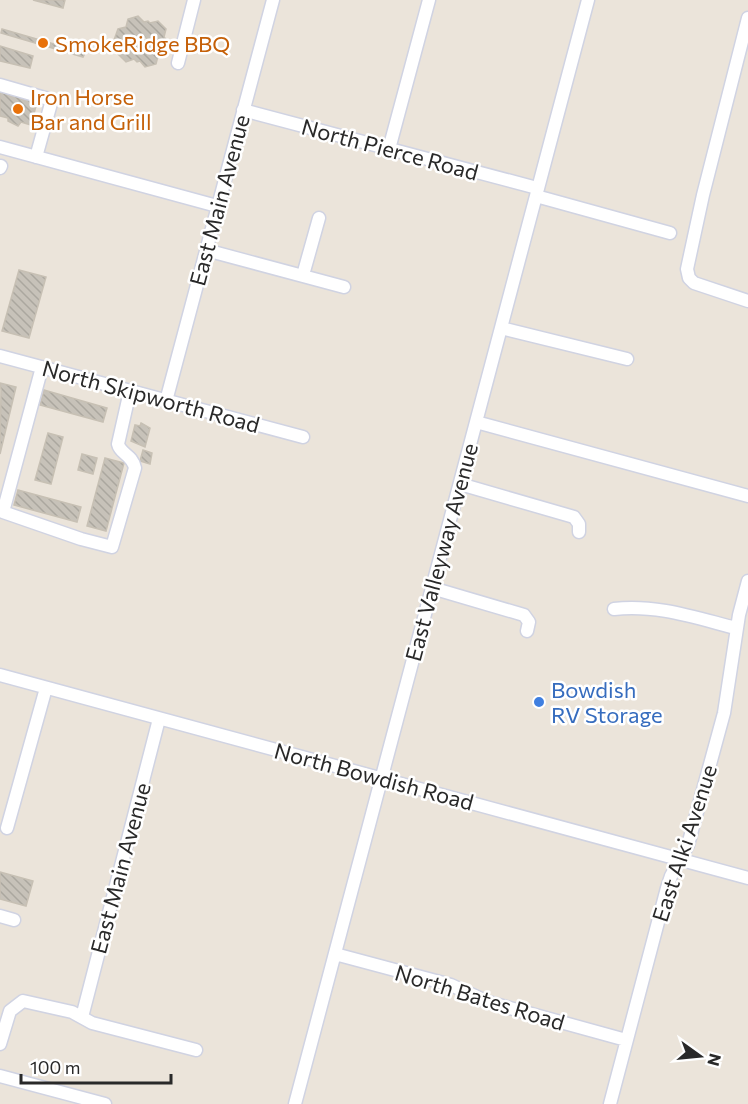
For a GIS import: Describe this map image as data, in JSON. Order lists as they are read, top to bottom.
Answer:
{
  "streets": {
    "street": [
      "North Pierce Road",
      "East Main Avenue",
      "North Skipworth Road",
      "East Valleyway Avenue",
      "North Bowdish Road",
      "East Alki Avenue",
      "North Bates Road"
    ]
  },
  "crossings": [
    ["North Pierce Road", "East Main Avenue"],
    ["North Pierce Road", "East Valleyway Avenue"],
    ["East Main Avenue", "North Skipworth Road"],
    ["East Main Avenue", "North Bowdish Road"],
    ["East Valleyway Avenue", "North Bowdish Road"],
    ["East Valleyway Avenue", "North Bates Road"],
    ["North Bowdish Road", "East Alki Avenue"],
    ["East Alki Avenue", "North Bates Road"]
  ],
  "places": ["SmokeRidge BBQ", "Iron Horse Bar and Grill", "Bowdish RV Storage"],
  "scale_bar": "100 m",
  "north": "right"
}
